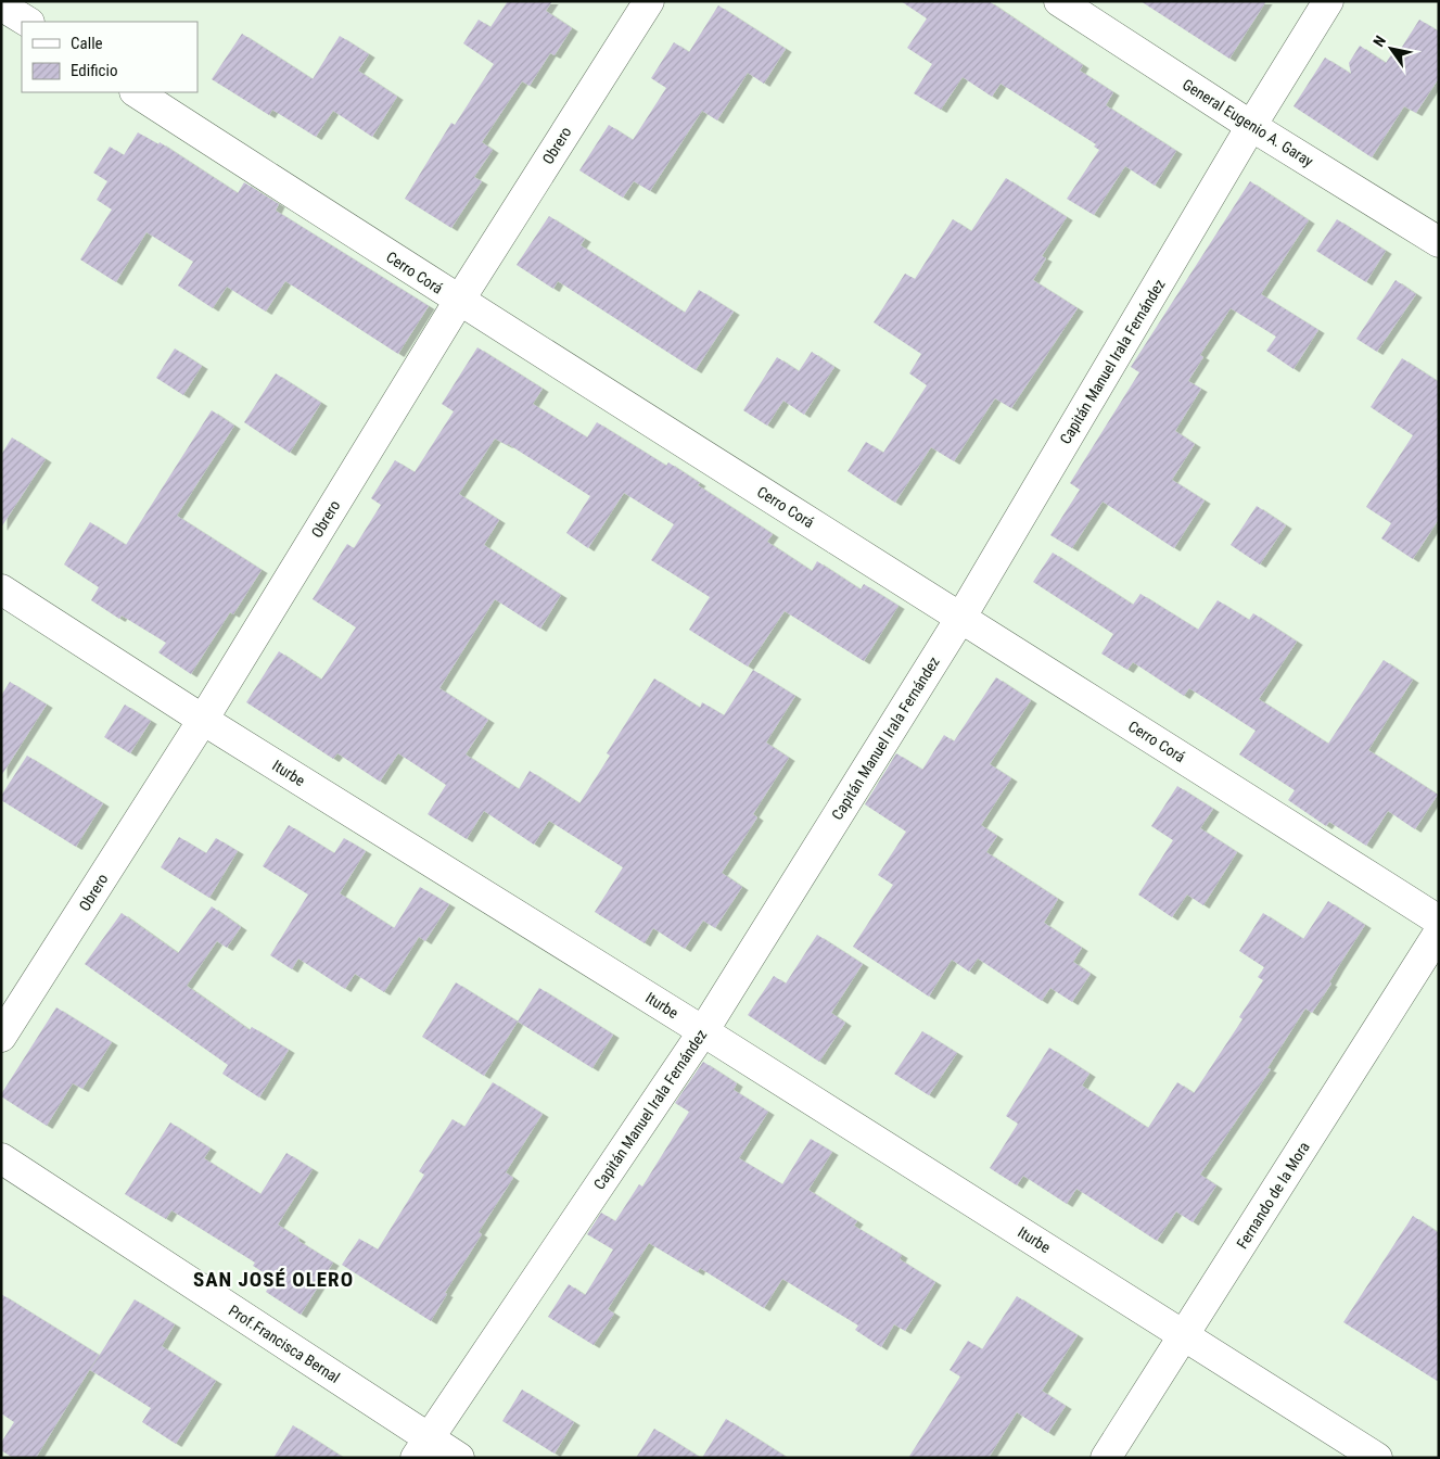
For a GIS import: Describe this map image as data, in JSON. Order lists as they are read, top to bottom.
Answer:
{
  "streets": {
    "street": [
      "General Eugenio A. Garay",
      "Obrero",
      "Cerro Corá",
      "Capitán Manuel Irala Fernández",
      "Iturbe",
      "Fernando de la Mora",
      "Prof.Francisca Bernal"
    ]
  },
  "crossings": [
    ["General Eugenio A. Garay", "Capitán Manuel Irala Fernández"],
    ["Obrero", "Cerro Corá"],
    ["Obrero", "Iturbe"],
    ["Cerro Corá", "Capitán Manuel Irala Fernández"],
    ["Capitán Manuel Irala Fernández", "Iturbe"],
    ["Capitán Manuel Irala Fernández", "Prof.Francisca Bernal"],
    ["Iturbe", "Fernando de la Mora"]
  ],
  "districts": ["SAN JOSÉ OLERO"],
  "legend": ["Calle", "Edificio"],
  "north": "top left"
}
